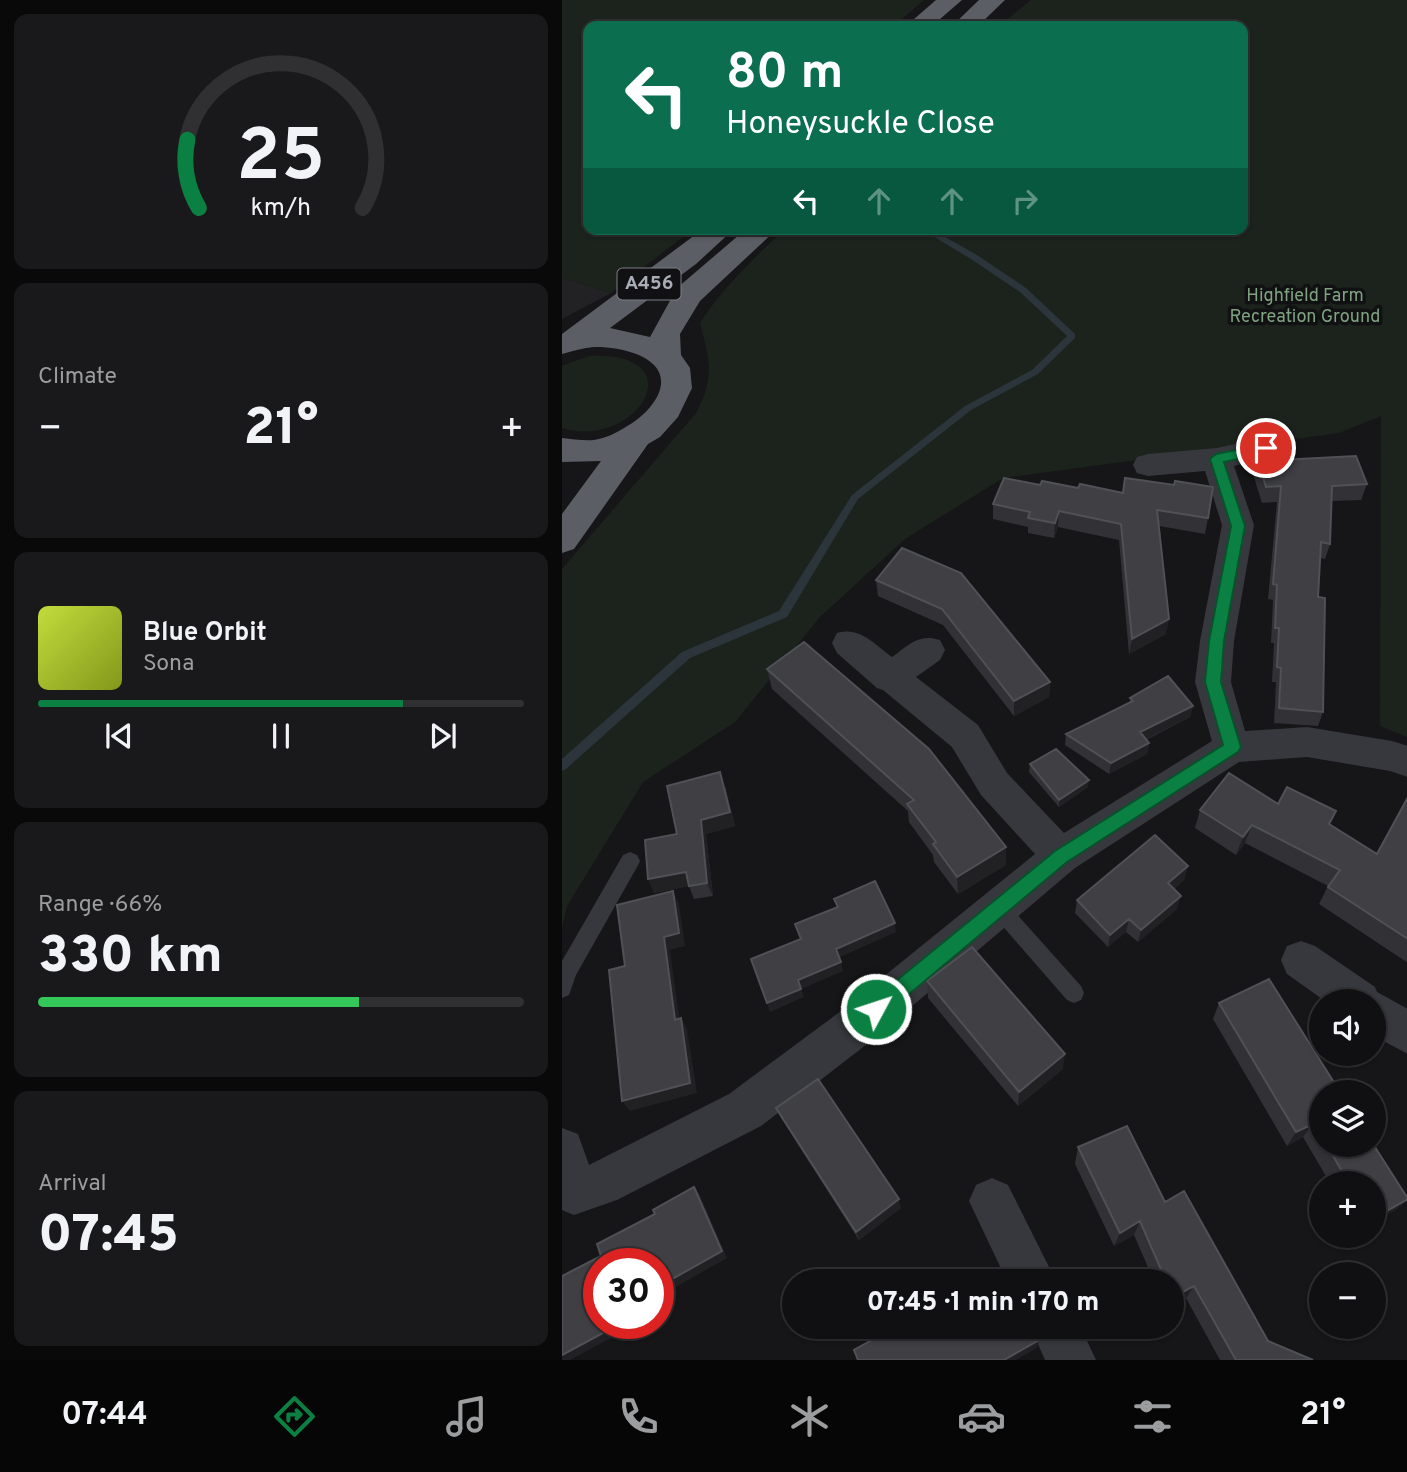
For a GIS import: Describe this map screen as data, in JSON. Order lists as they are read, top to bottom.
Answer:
{
  "streets": {
    "highway": ["A456"]
  },
  "parks": ["Highfield Farm Recreation Ground"],
  "page": {
    "turn": ["80 m", "Honeysuckle Close"],
    "tile": [
      "Climate",
      ["Range · 66%", "330 km"],
      ["Arrival", "07:45"]
    ],
    "heat": ["−", "21°", "+"],
    "song": ["Blue Orbit", "Sona"],
    "map_buttons": ["+", "−"],
    "limit": "30",
    "trip": "07:45 · 1 min · 170 m",
    "tabs": ["07:44", "21°"],
    "gauge": ["25", "km/h"]
  }
}
